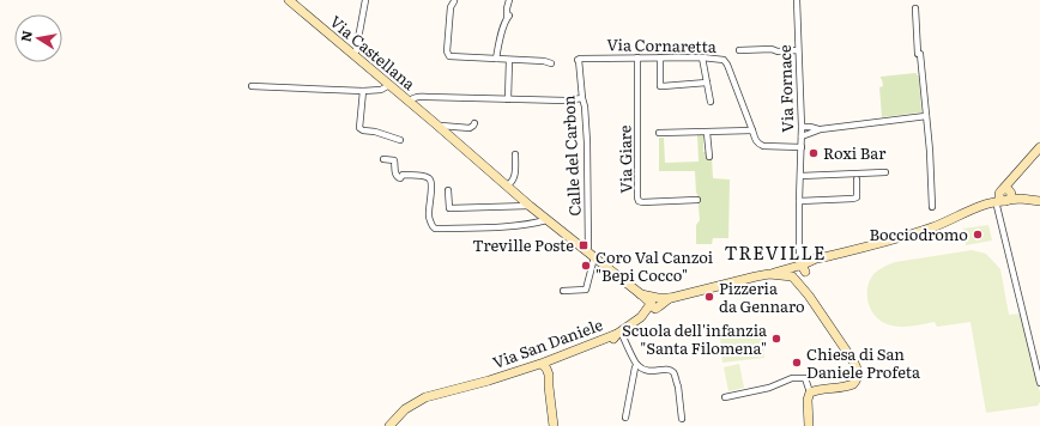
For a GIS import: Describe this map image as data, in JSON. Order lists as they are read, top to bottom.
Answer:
{
  "streets": {
    "street": [
      "Via Cornaretta",
      "Via Castellana",
      "Via Fornace",
      "Calle del Carbon",
      "Via Giare",
      "Via San Daniele"
    ]
  },
  "crossings": [
    ["Via Cornaretta", "Via Fornace"],
    ["Via Cornaretta", "Calle del Carbon"],
    ["Via Cornaretta", "Via Giare"],
    ["Via Castellana", "Calle del Carbon"],
    ["Via Castellana", "Via San Daniele"]
  ],
  "districts": ["TREVILLE"],
  "places": {
    "other": [
      "Roxi Bar",
      "Bocciodromo",
      "Coro Val Canzoi \"Bepi Cocco\"",
      "Pizzeria da Gennaro",
      "Scuola dell'infanzia \"Santa Filomena\"",
      "Chiesa di San Daniele Profeta"
    ],
    "transit": ["Treville Poste"]
  },
  "north": "left"
}
